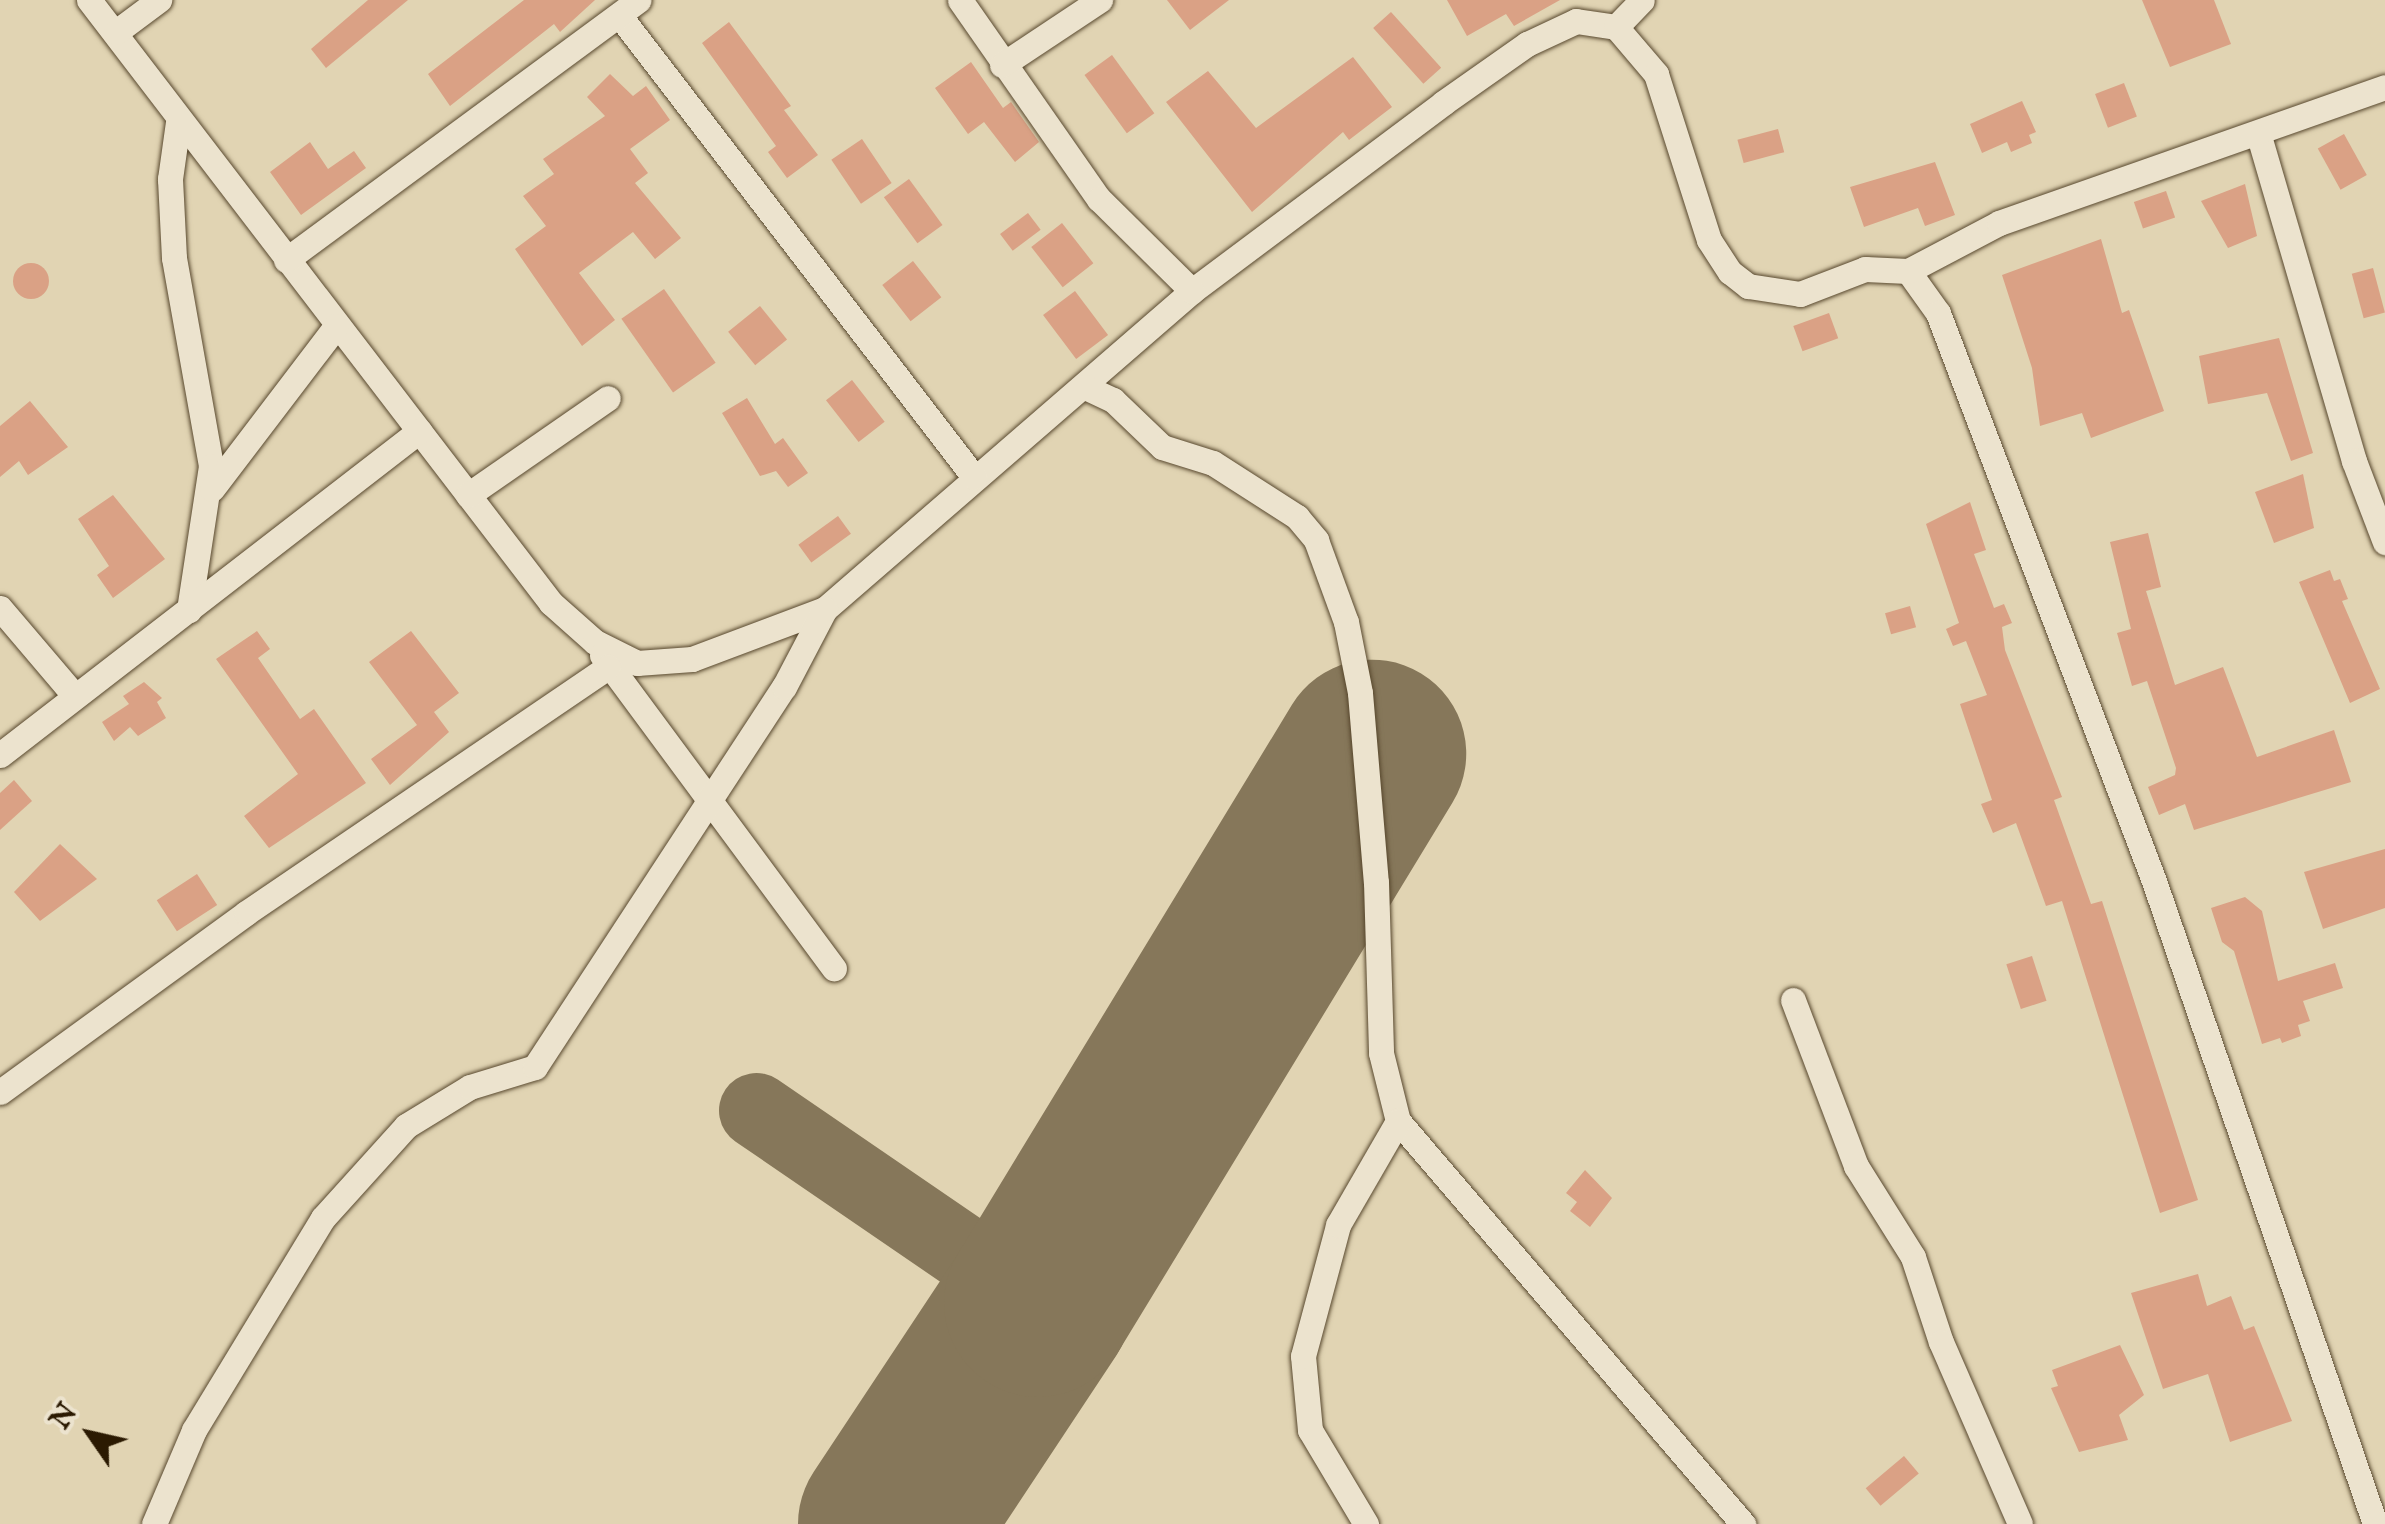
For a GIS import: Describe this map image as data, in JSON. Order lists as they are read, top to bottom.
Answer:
{
  "north": "top left"
}
